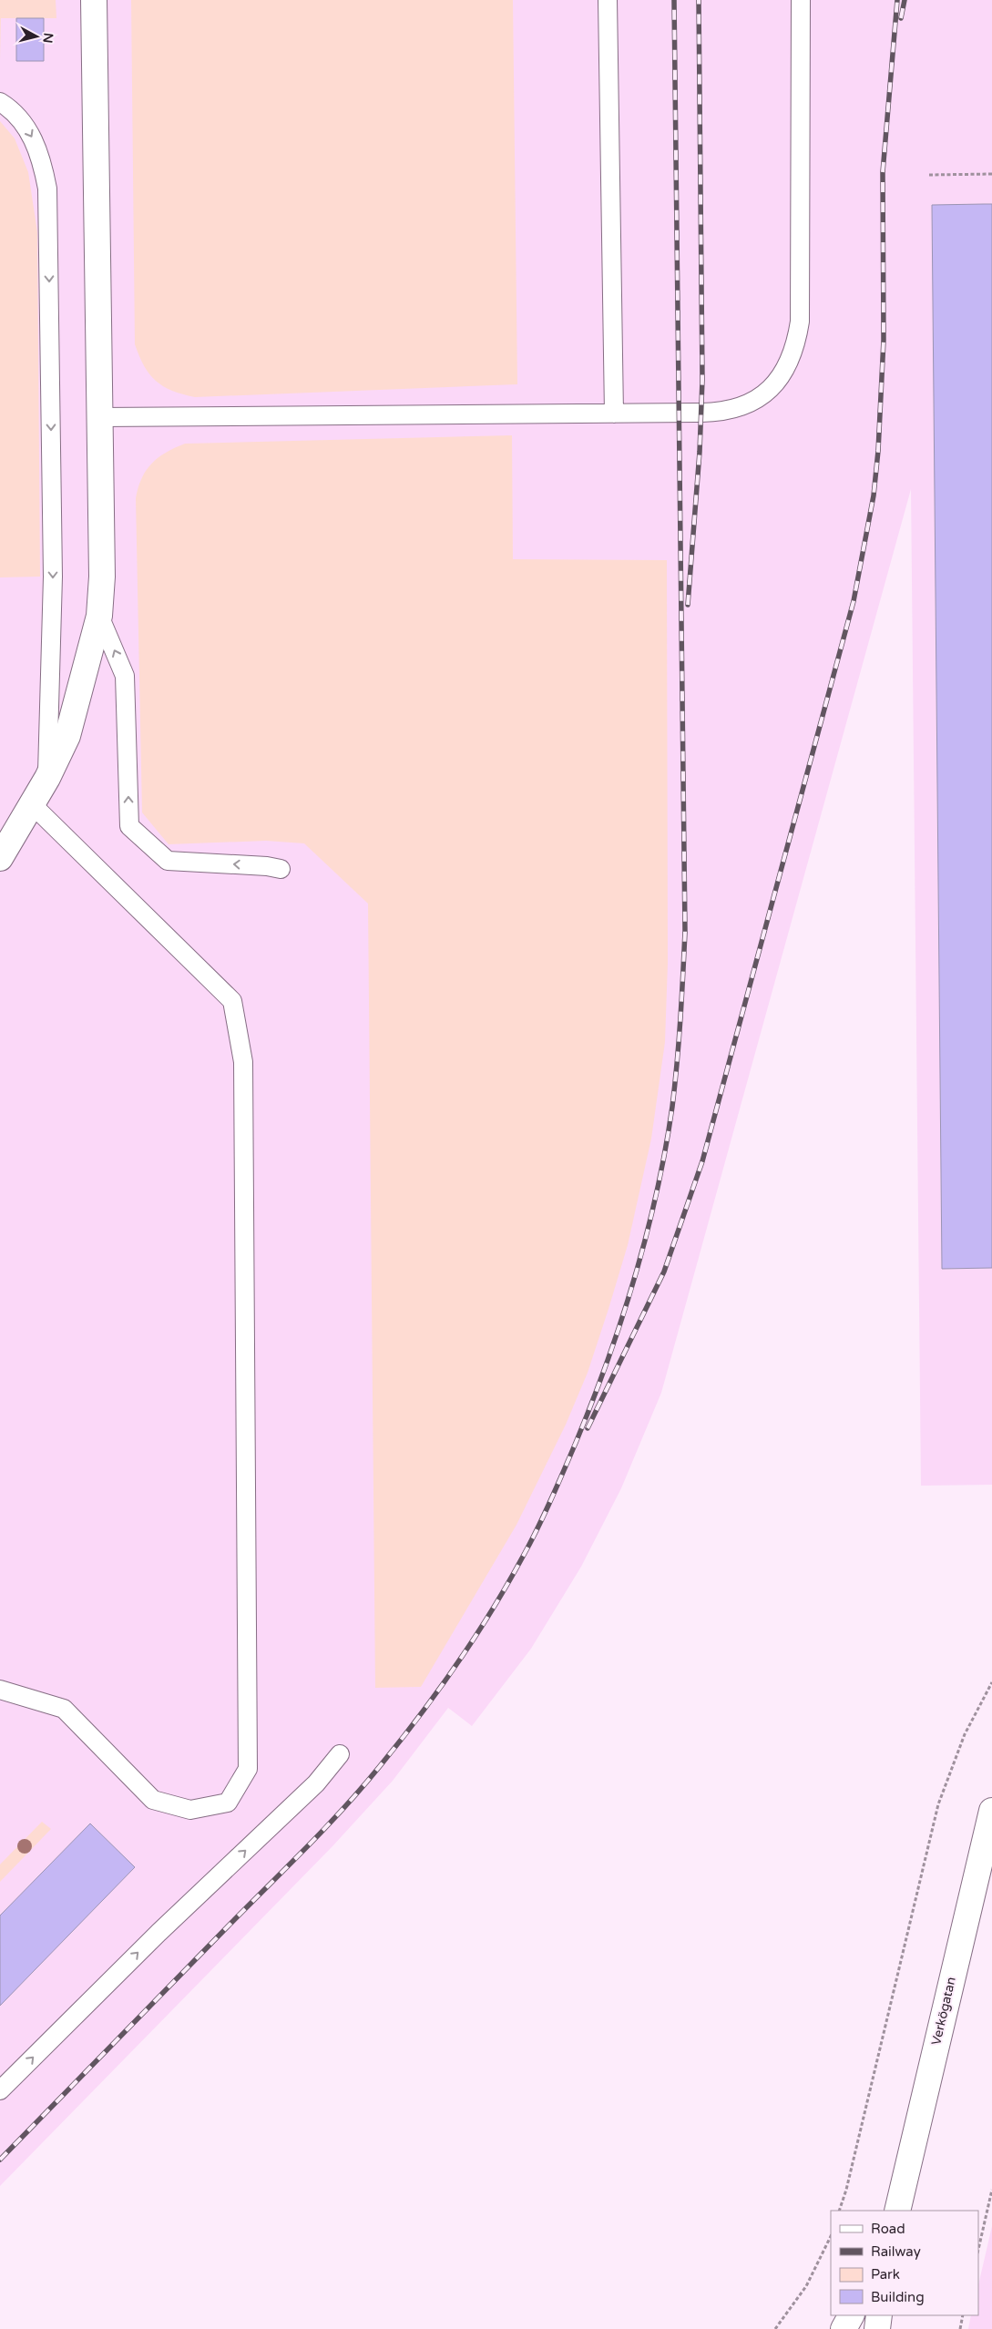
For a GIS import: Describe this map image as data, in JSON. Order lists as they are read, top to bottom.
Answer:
{
  "streets": {
    "street": ["Verkögatan"]
  },
  "legend": [
    "Road",
    "Railway",
    "Park",
    "Building"
  ],
  "north": "right"
}
